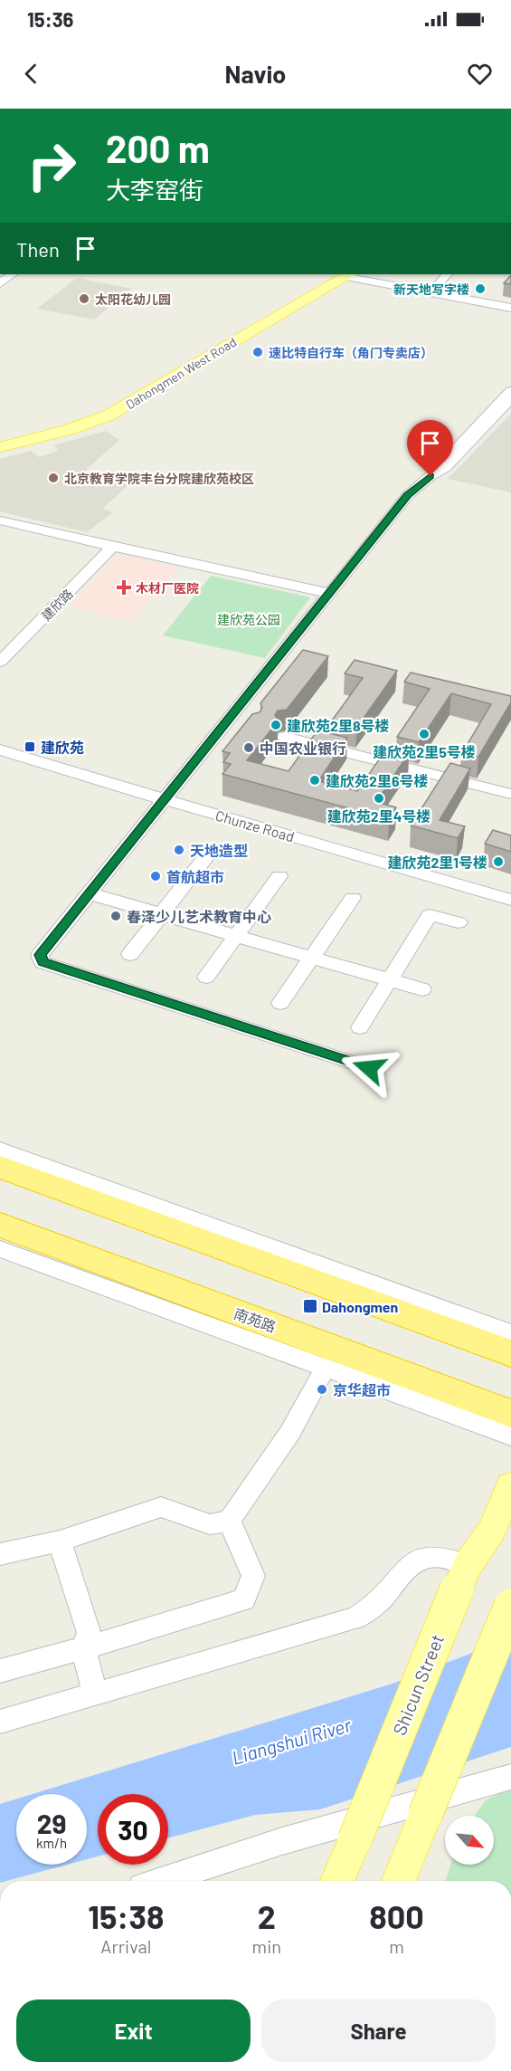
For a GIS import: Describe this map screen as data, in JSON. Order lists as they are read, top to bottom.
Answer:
{
  "streets": {
    "highway": ["南苑路"],
    "main road": ["Dahongmen West Road", "Shicun Street"],
    "street": ["建欣路", "Chunze Road"]
  },
  "water": ["Liangshui River"],
  "parks": ["建欣苑公园"],
  "places": {
    "other": [
      "新天地写字楼",
      "太阳花幼儿园",
      "速比特自行车（角门专卖店）",
      "北京教育学院丰台分院建欣苑校区",
      "建欣苑2里8号楼",
      "建欣苑2里5号楼",
      "中国农业银行",
      "建欣苑2里6号楼",
      "建欣苑2里4号楼",
      "天地造型",
      "建欣苑2里1号楼",
      "首航超市",
      "春泽少儿艺术教育中心",
      "京华超市"
    ],
    "health": ["木材厂医院"],
    "transit": ["建欣苑", "Dahongmen"]
  },
  "north": "bottom right",
  "page": {
    "status": "15:36",
    "header": "Navio",
    "turn": ["200 m", "大李窑街"],
    "then": "Then",
    "speed": "29 km/h",
    "limit": "30",
    "eta": [
      "15:38",
      "Arrival",
      "2",
      "min",
      "800",
      "m"
    ],
    "buttons": ["Exit", "Share"]
  }
}
